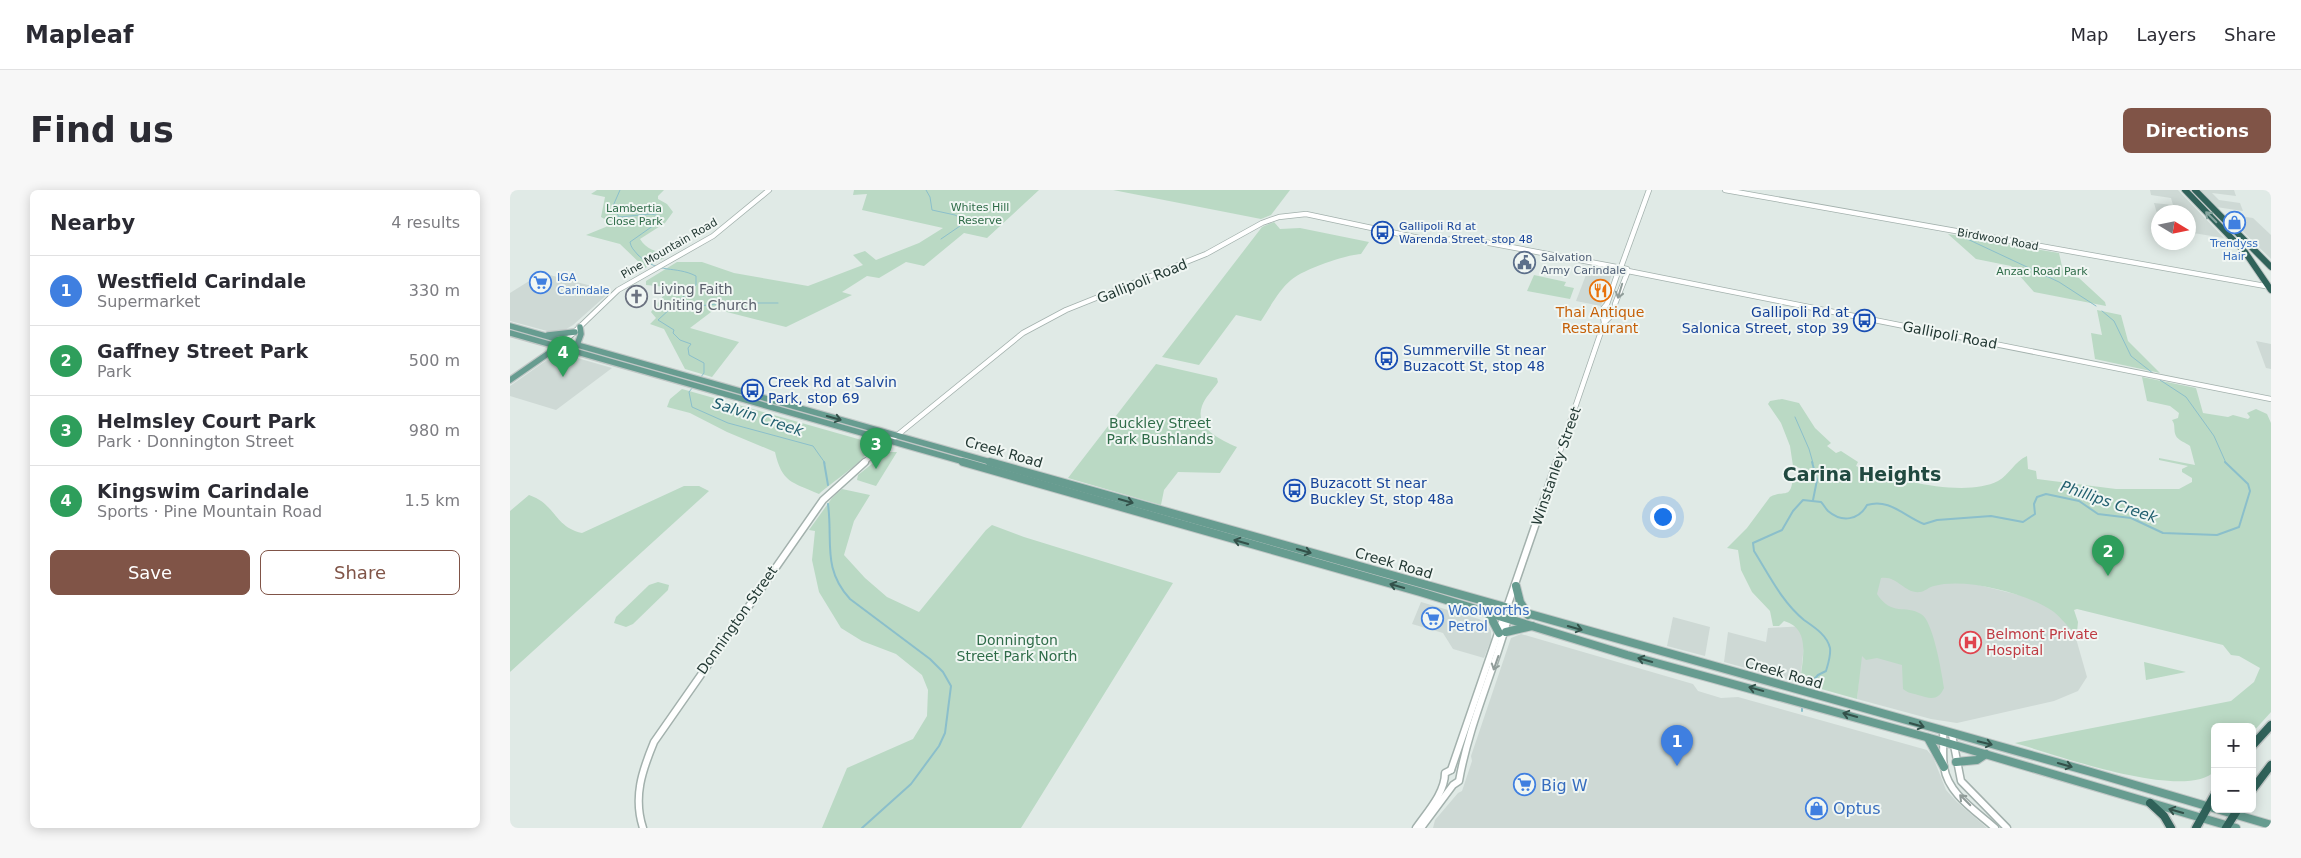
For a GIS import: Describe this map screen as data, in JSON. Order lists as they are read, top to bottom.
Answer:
{
  "streets": {
    "main road": ["Pine Mountain Road", "Creek Road"],
    "street": [
      "Birdwood Road",
      "Gallipoli Road",
      "Winstanley Street",
      "Donnington Street"
    ]
  },
  "crossings": [
    ["Pine Mountain Road", "Creek Road"],
    ["Gallipoli Road", "Creek Road"],
    ["Gallipoli Road", "Winstanley Street"],
    ["Gallipoli Road", "Donnington Street"],
    ["Creek Road", "Winstanley Street"],
    ["Creek Road", "Donnington Street"]
  ],
  "districts": ["Carina Heights"],
  "water": ["Salvin Creek", "Phillips Creek"],
  "parks": [
    "Whites Hill Reserve",
    "Lambertia Close Park",
    "Anzac Road Park",
    "Buckley Street Park Bushlands",
    "Donnington Street Park North"
  ],
  "places": {
    "shop": ["Trendyss Hair", "Optus"],
    "bus stop": [
      "Gallipoli Rd at Warenda Street, stop 48",
      "Gallipoli Rd at Salonica Street, stop 39",
      "Summerville St near Buzacott St, stop 48",
      "Creek Rd at Salvin Park, stop 69",
      "Buzacott St near Buckley St, stop 48a"
    ],
    "public building": ["Salvation Army Carindale"],
    "supermarket": ["IGA Carindale", "Woolworths Petrol", "Big W"],
    "restaurant": ["Thai Antique Restaurant"],
    "church": ["Living Faith Uniting Church"],
    "hospital": ["Belmont Private Hospital"]
  },
  "north": "right",
  "page": {
    "header": "Mapleaf",
    "nav": ["Map", "Layers", "Share"],
    "buttons": [
      "Directions",
      ["Save", "Share"]
    ],
    "title": "Find us",
    "heading": ["Nearby", "4 results"],
    "list": [
      {
        "mark": "1",
        "name": "Westfield Carindale",
        "note": "Supermarket",
        "value": "330 m"
      },
      {
        "mark": "2",
        "name": "Gaffney Street Park",
        "note": "Park",
        "value": "500 m"
      },
      {
        "mark": "3",
        "name": "Helmsley Court Park",
        "note": "Park · Donnington Street",
        "value": "980 m"
      },
      {
        "mark": "4",
        "name": "Kingswim Carindale",
        "note": "Sports · Pine Mountain Road",
        "value": "1.5 km"
      }
    ],
    "pins": [
      "4",
      "3",
      "2",
      "1"
    ],
    "map_buttons": ["+", "−"]
  }
}
